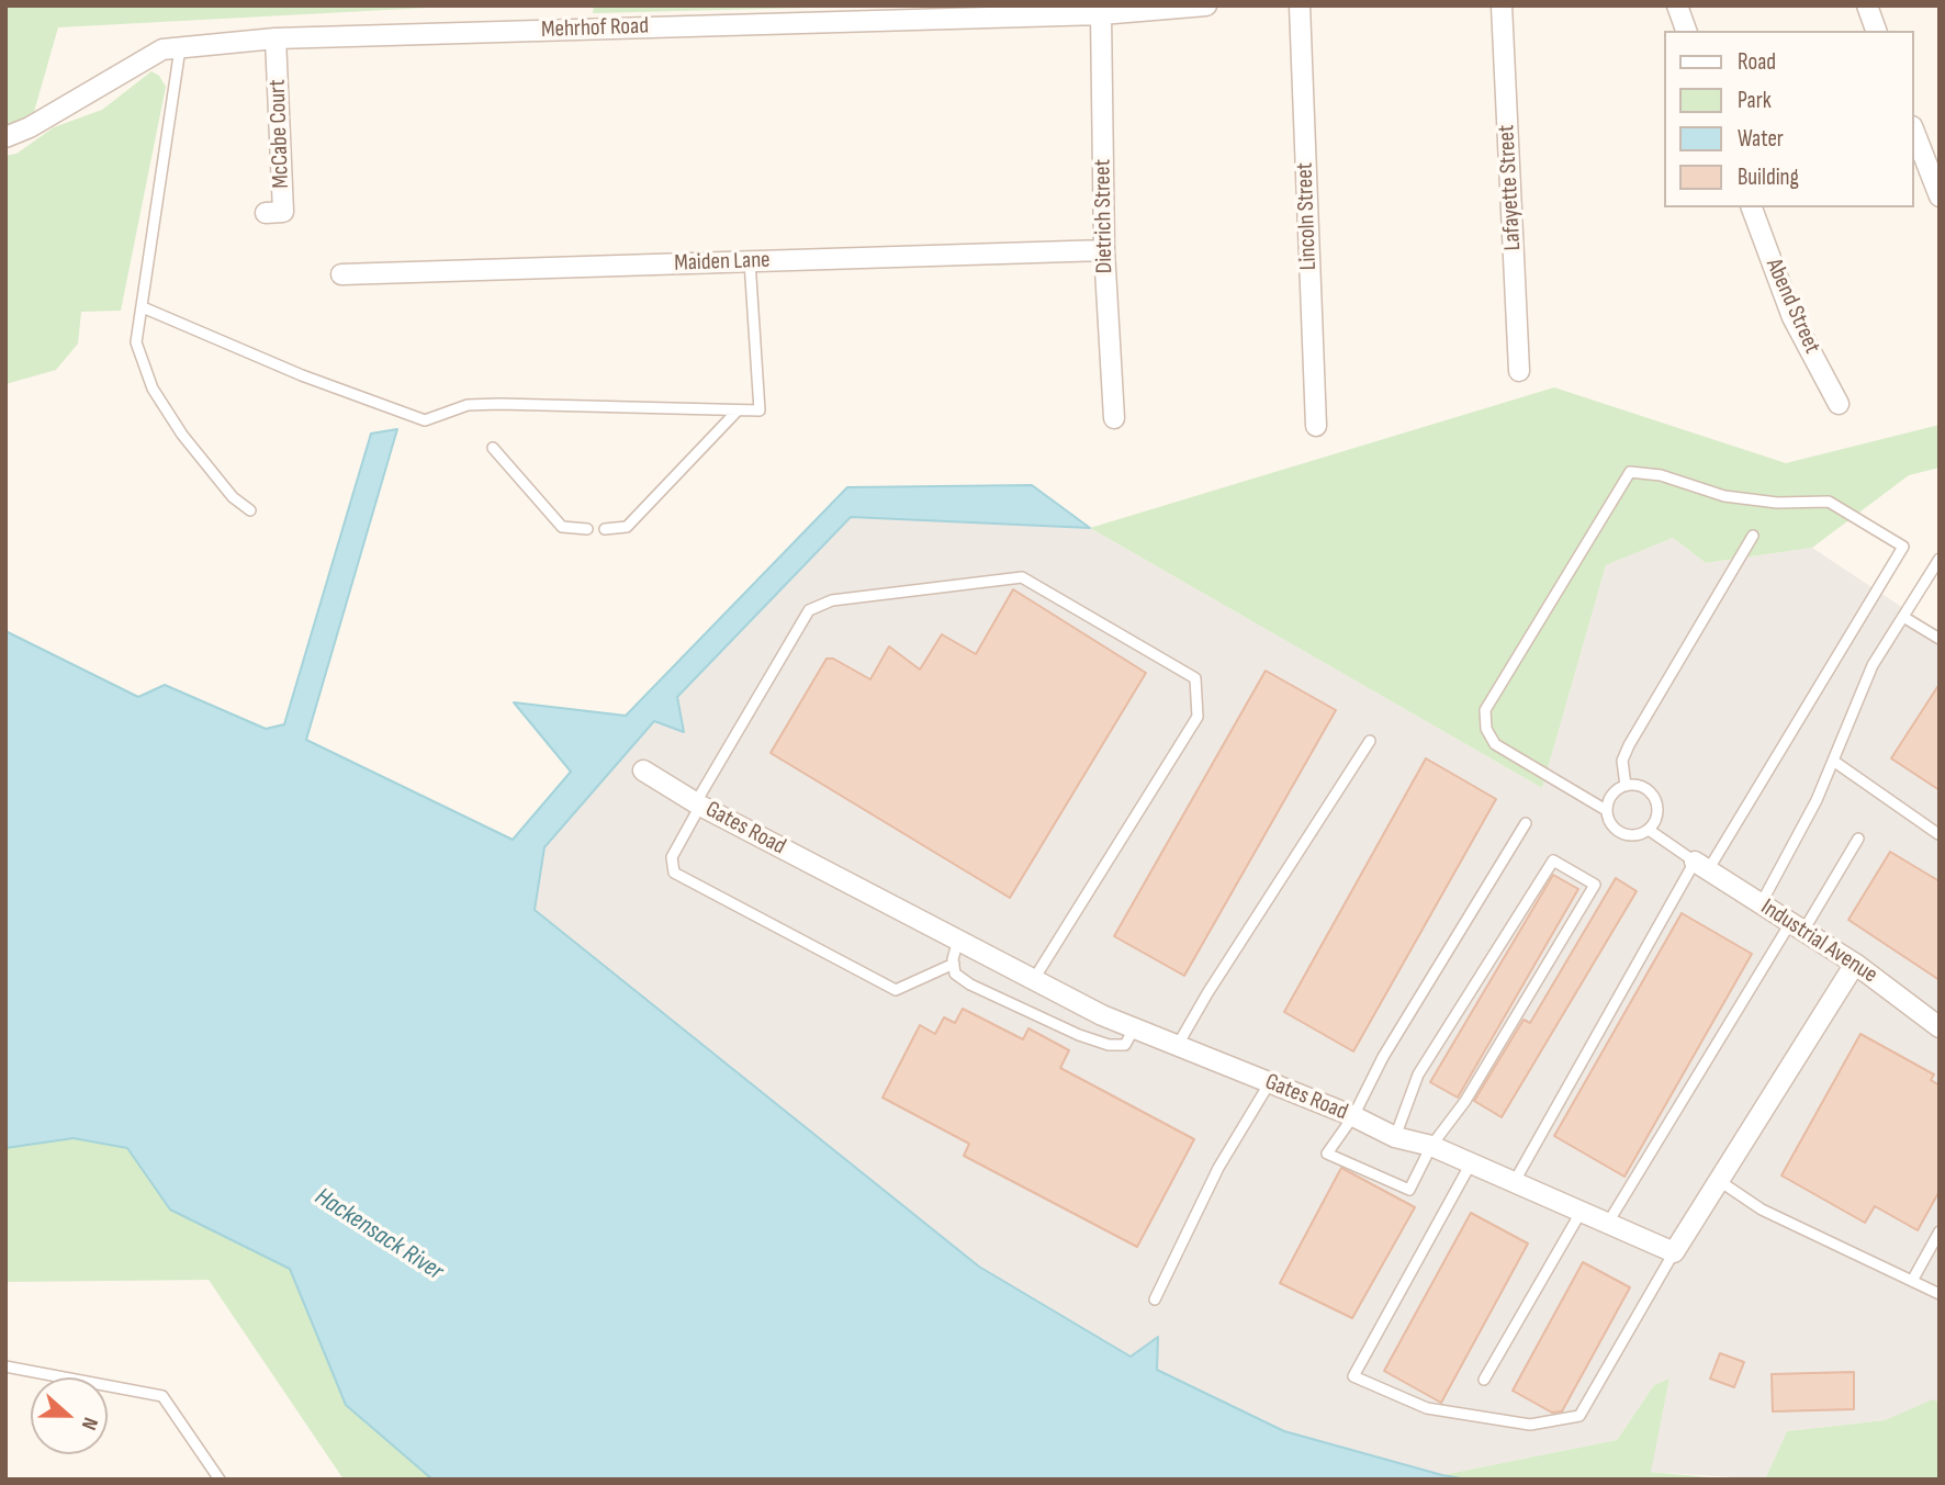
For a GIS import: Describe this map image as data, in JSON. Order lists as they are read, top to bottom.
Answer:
{
  "streets": {
    "street": [
      "Mehrhof Road",
      "McCabe Court",
      "Lafayette Street",
      "Dietrich Street",
      "Lincoln Street",
      "Maiden Lane",
      "Abend Street",
      "Gates Road",
      "Industrial Avenue"
    ]
  },
  "crossings": [
    ["Mehrhof Road", "McCabe Court"],
    ["Mehrhof Road", "Dietrich Street"],
    ["Dietrich Street", "Maiden Lane"]
  ],
  "water": ["Hackensack River"],
  "legend": [
    "Road",
    "Park",
    "Water",
    "Building"
  ],
  "north": "right"
}
